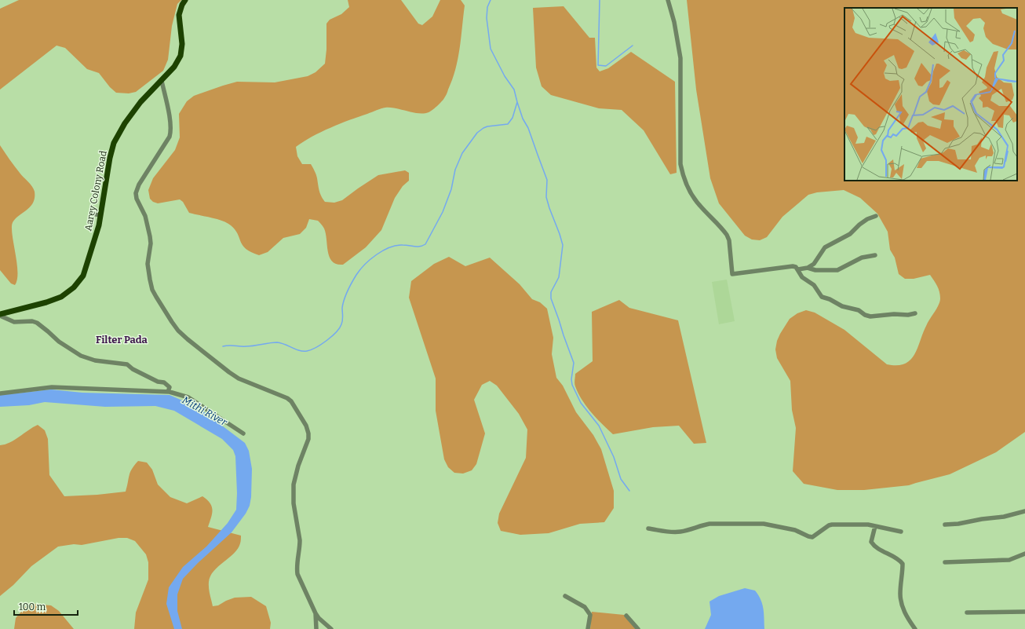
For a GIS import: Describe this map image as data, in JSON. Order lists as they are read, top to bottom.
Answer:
{
  "streets": {
    "main road": ["Aarey Colony Road"]
  },
  "districts": ["Filter Pada"],
  "water": ["Mithi River"],
  "scale_bar": "100 m"
}
